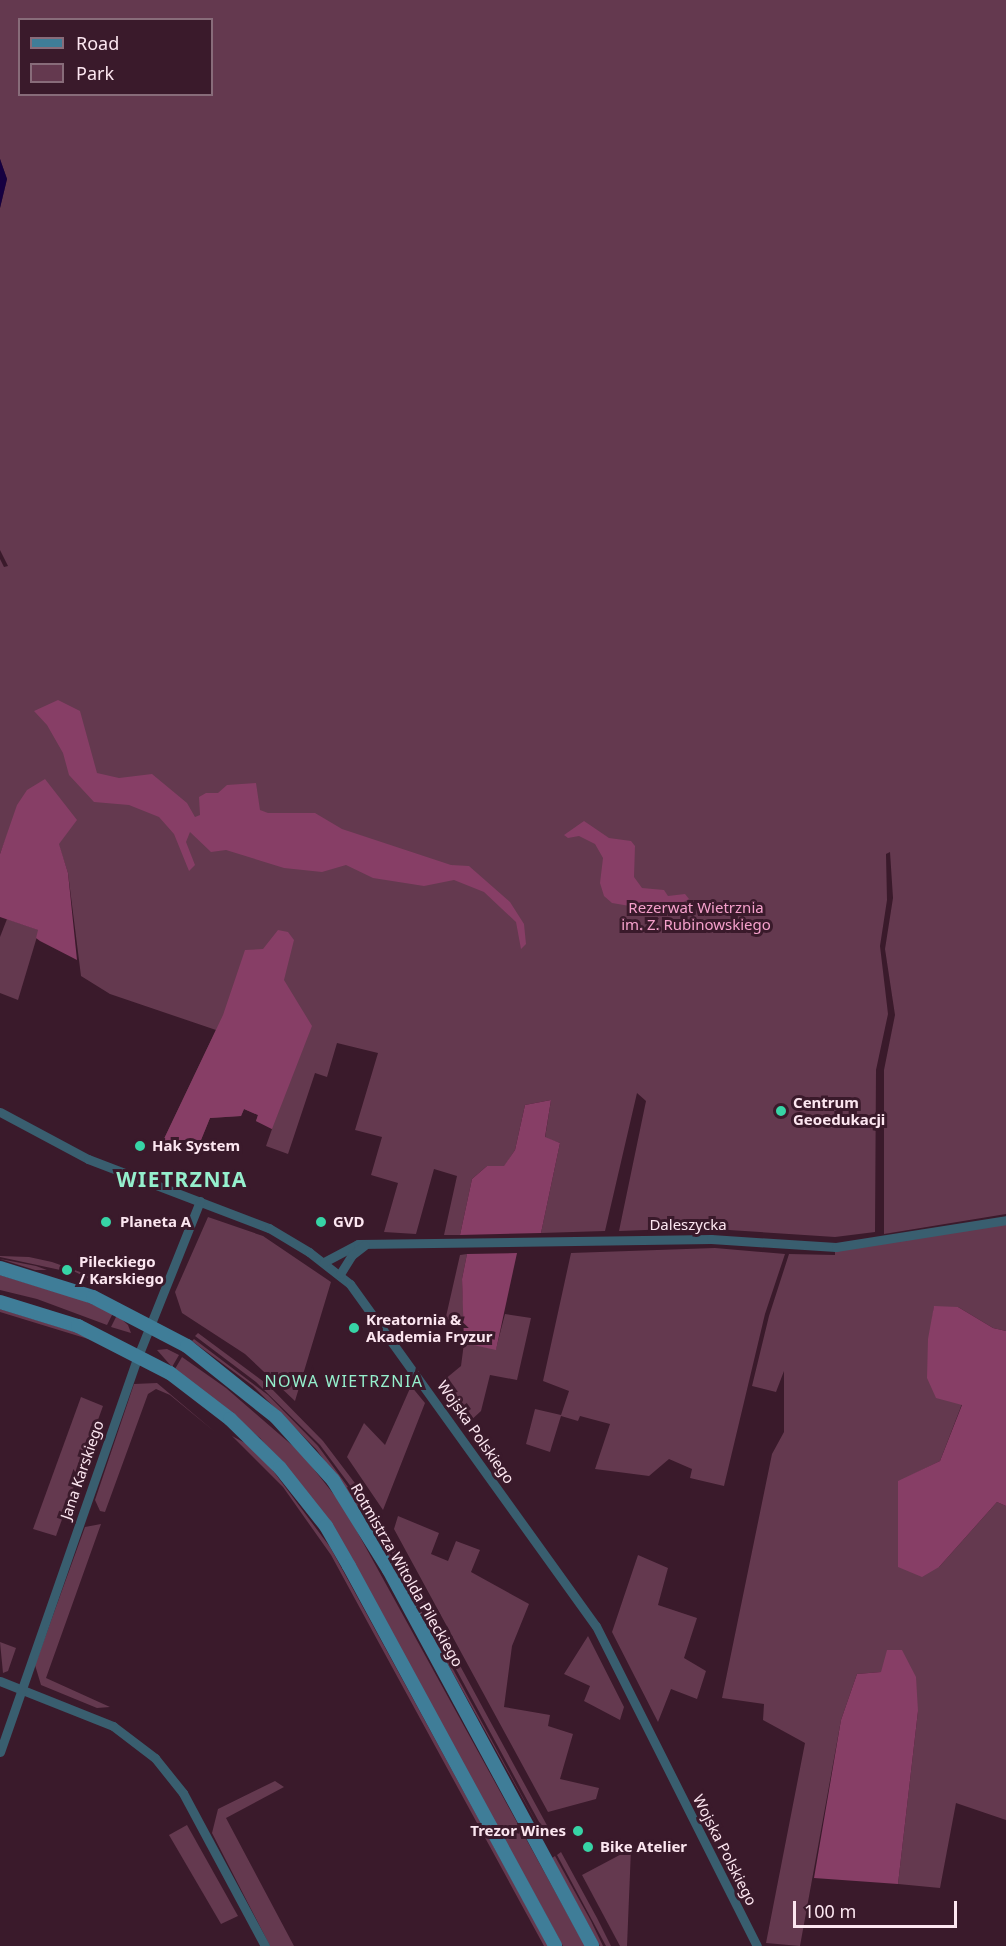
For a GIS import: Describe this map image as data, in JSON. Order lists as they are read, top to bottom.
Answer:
{
  "streets": {
    "main road": ["Rotmistrza Witolda Pileckiego"],
    "street": ["Daleszycka", "Wojska Polskiego", "Jana Karskiego"]
  },
  "crossings": [
    ["Daleszycka", "Wojska Polskiego"],
    ["Wojska Polskiego", "Jana Karskiego"],
    ["Jana Karskiego", "Rotmistrza Witolda Pileckiego"]
  ],
  "districts": ["WIETRZNIA", "NOWA WIETRZNIA"],
  "parks": ["Rezerwat Wietrznia im. Z. Rubinowskiego"],
  "places": [
    "Centrum Geoedukacji",
    "Hak System",
    "Planeta A",
    "GVD",
    "Pileckiego / Karskiego",
    "Kreatornia & Akademia Fryzur",
    "Trezor Wines",
    "Bike Atelier"
  ],
  "legend": ["Road", "Park"],
  "scale_bar": "100 m"
}
